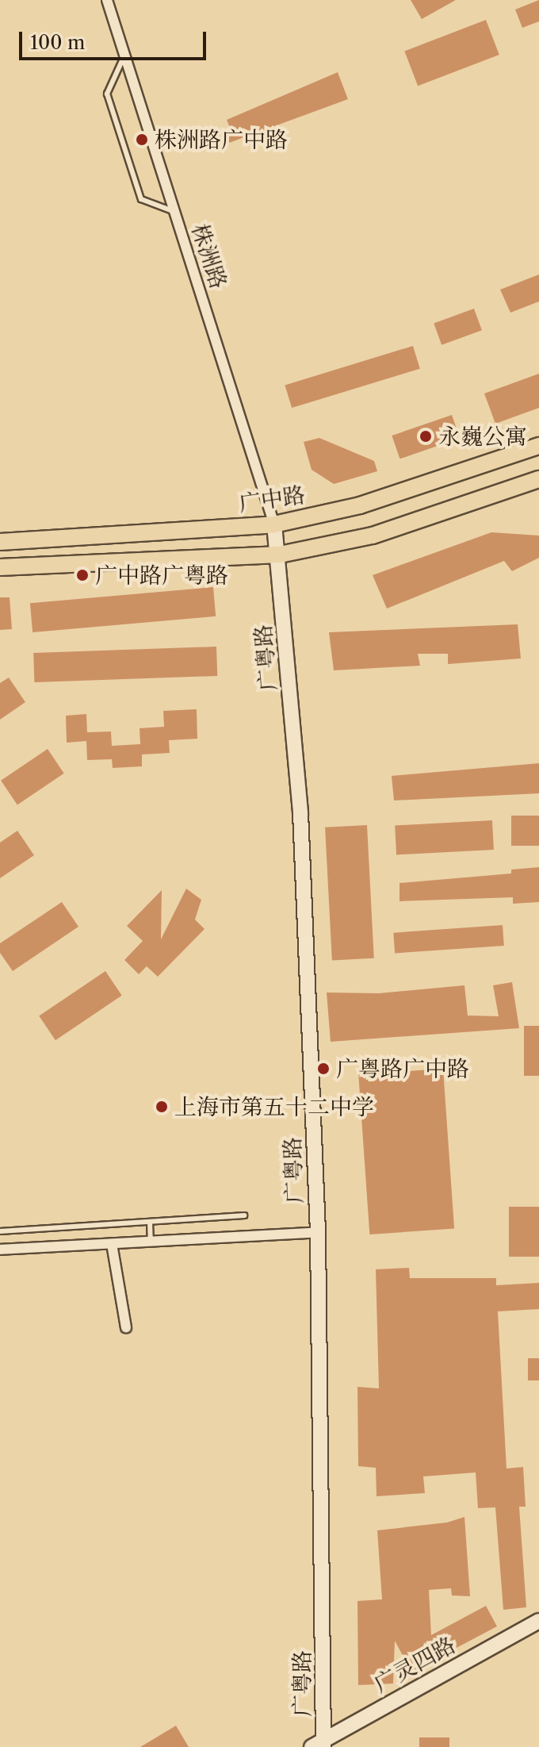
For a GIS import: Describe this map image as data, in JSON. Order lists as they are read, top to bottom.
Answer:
{
  "streets": {
    "main road": ["广中路", "广粤路", "广灵四路"],
    "street": ["株洲路"]
  },
  "crossings": [
    ["株洲路", "广中路"],
    ["株洲路", "广粤路"],
    ["广中路", "广粤路"],
    ["广粤路", "广灵四路"]
  ],
  "places": [
    "株洲路广中路",
    "永巍公寓",
    "广中路广粤路",
    "广粤路广中路",
    "上海市第五十二中学"
  ],
  "scale_bar": "100 m"
}
